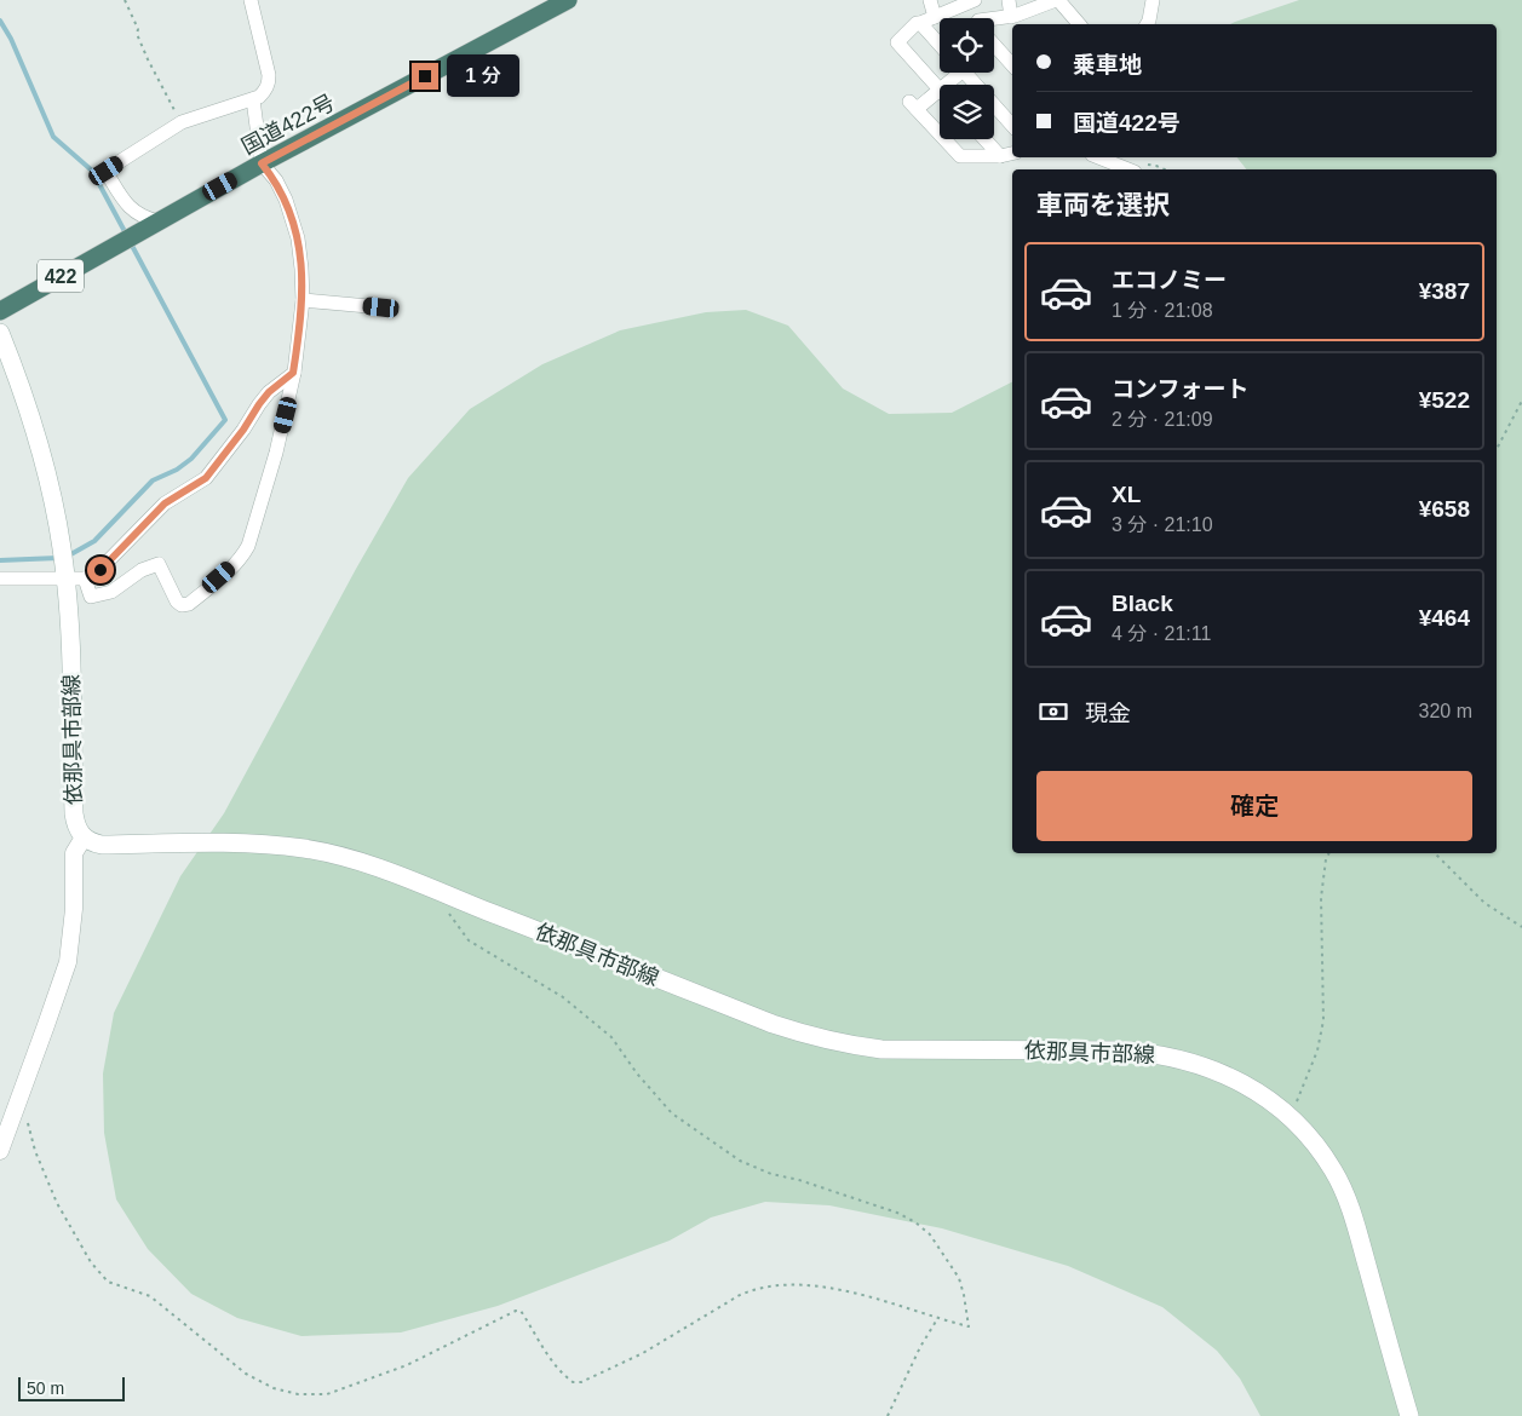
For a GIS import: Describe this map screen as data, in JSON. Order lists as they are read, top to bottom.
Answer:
{
  "streets": {
    "highway": ["国道422号", "422"],
    "main road": ["依那具市部線"]
  },
  "scale_bar": "50 m",
  "page": {
    "banner": ["乗車地", "国道422号"],
    "bubble": "1 分",
    "heading": "車両を選択",
    "list": [
      {
        "name": "エコノミー",
        "note": "1 分 · 21:08",
        "value": "¥387"
      },
      {
        "name": "コンフォート",
        "note": "2 分 · 21:09",
        "value": "¥522"
      },
      {
        "name": "XL",
        "note": "3 分 · 21:10",
        "value": "¥658"
      },
      {
        "name": "Black",
        "note": "4 分 · 21:11",
        "value": "¥464"
      }
    ],
    "pay": ["現金", "320 m"],
    "buttons": "確定",
    "scale": "50 m"
  }
}
